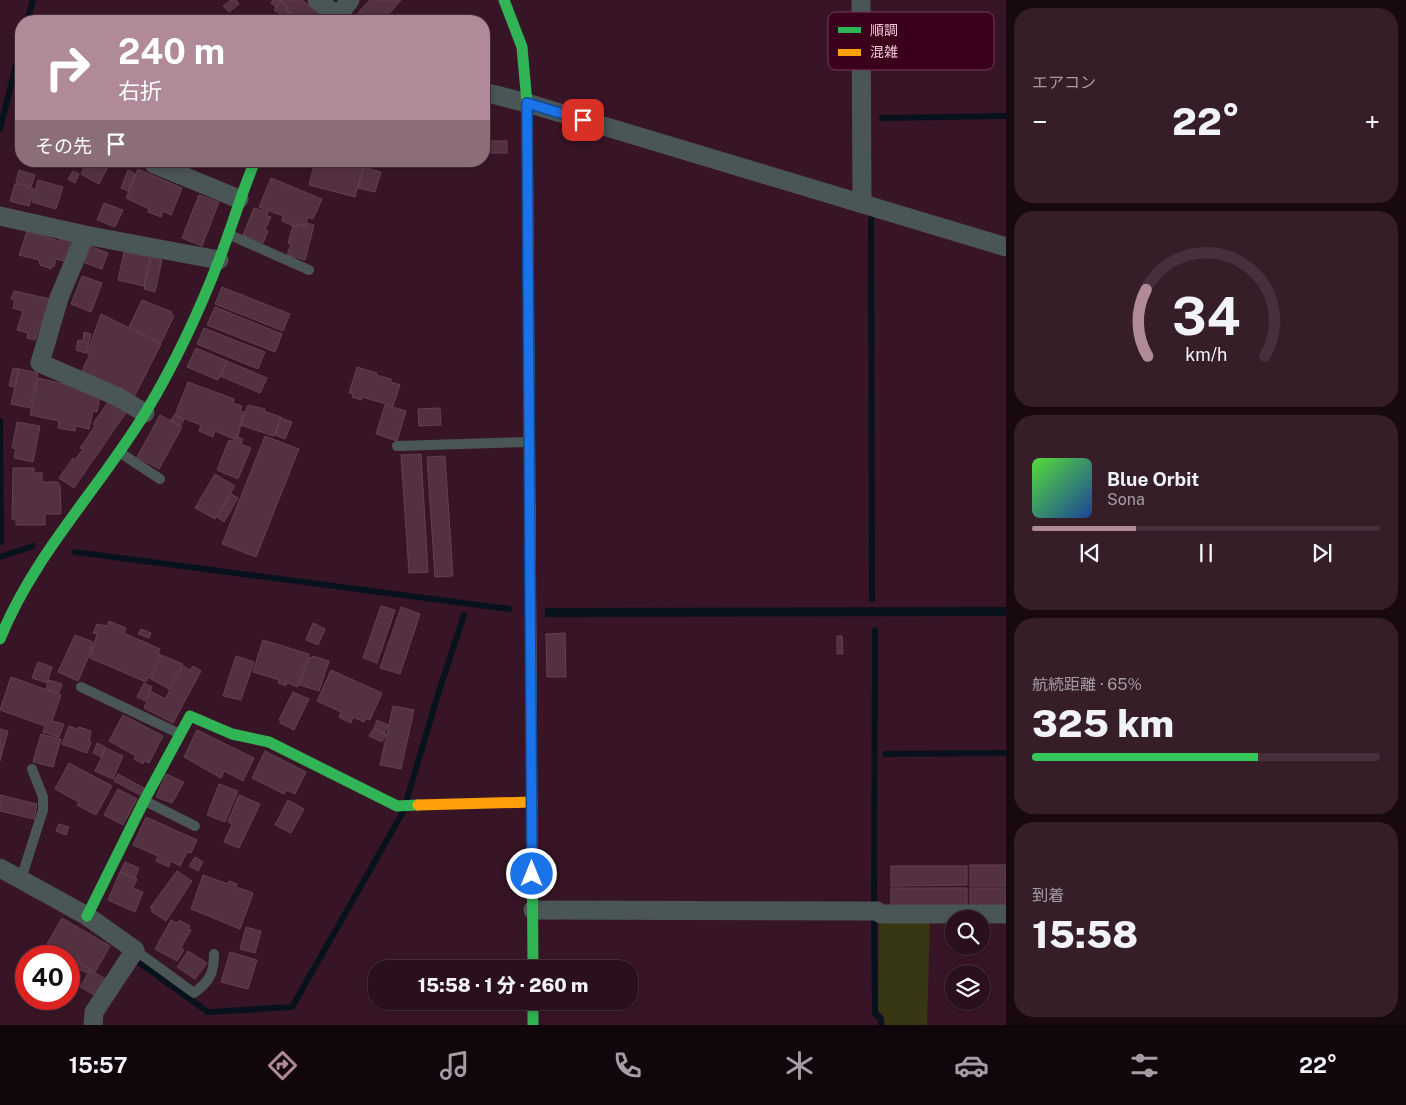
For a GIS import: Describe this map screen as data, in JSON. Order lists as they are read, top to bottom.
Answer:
{
  "legend": ["順調", "混雑"],
  "page": {
    "tile": [
      "エアコン",
      ["航続距離 · 65%", "325 km"],
      ["到着", "15:58"]
    ],
    "turn": ["240 m", "右折"],
    "heat": ["−", "22°", "+"],
    "then": "その先",
    "song": ["Blue Orbit", "Sona"],
    "limit": "40",
    "trip": "15:58 · 1 分 · 260 m",
    "tabs": ["15:57", "22°"],
    "gauge": ["34", "km/h"]
  }
}
